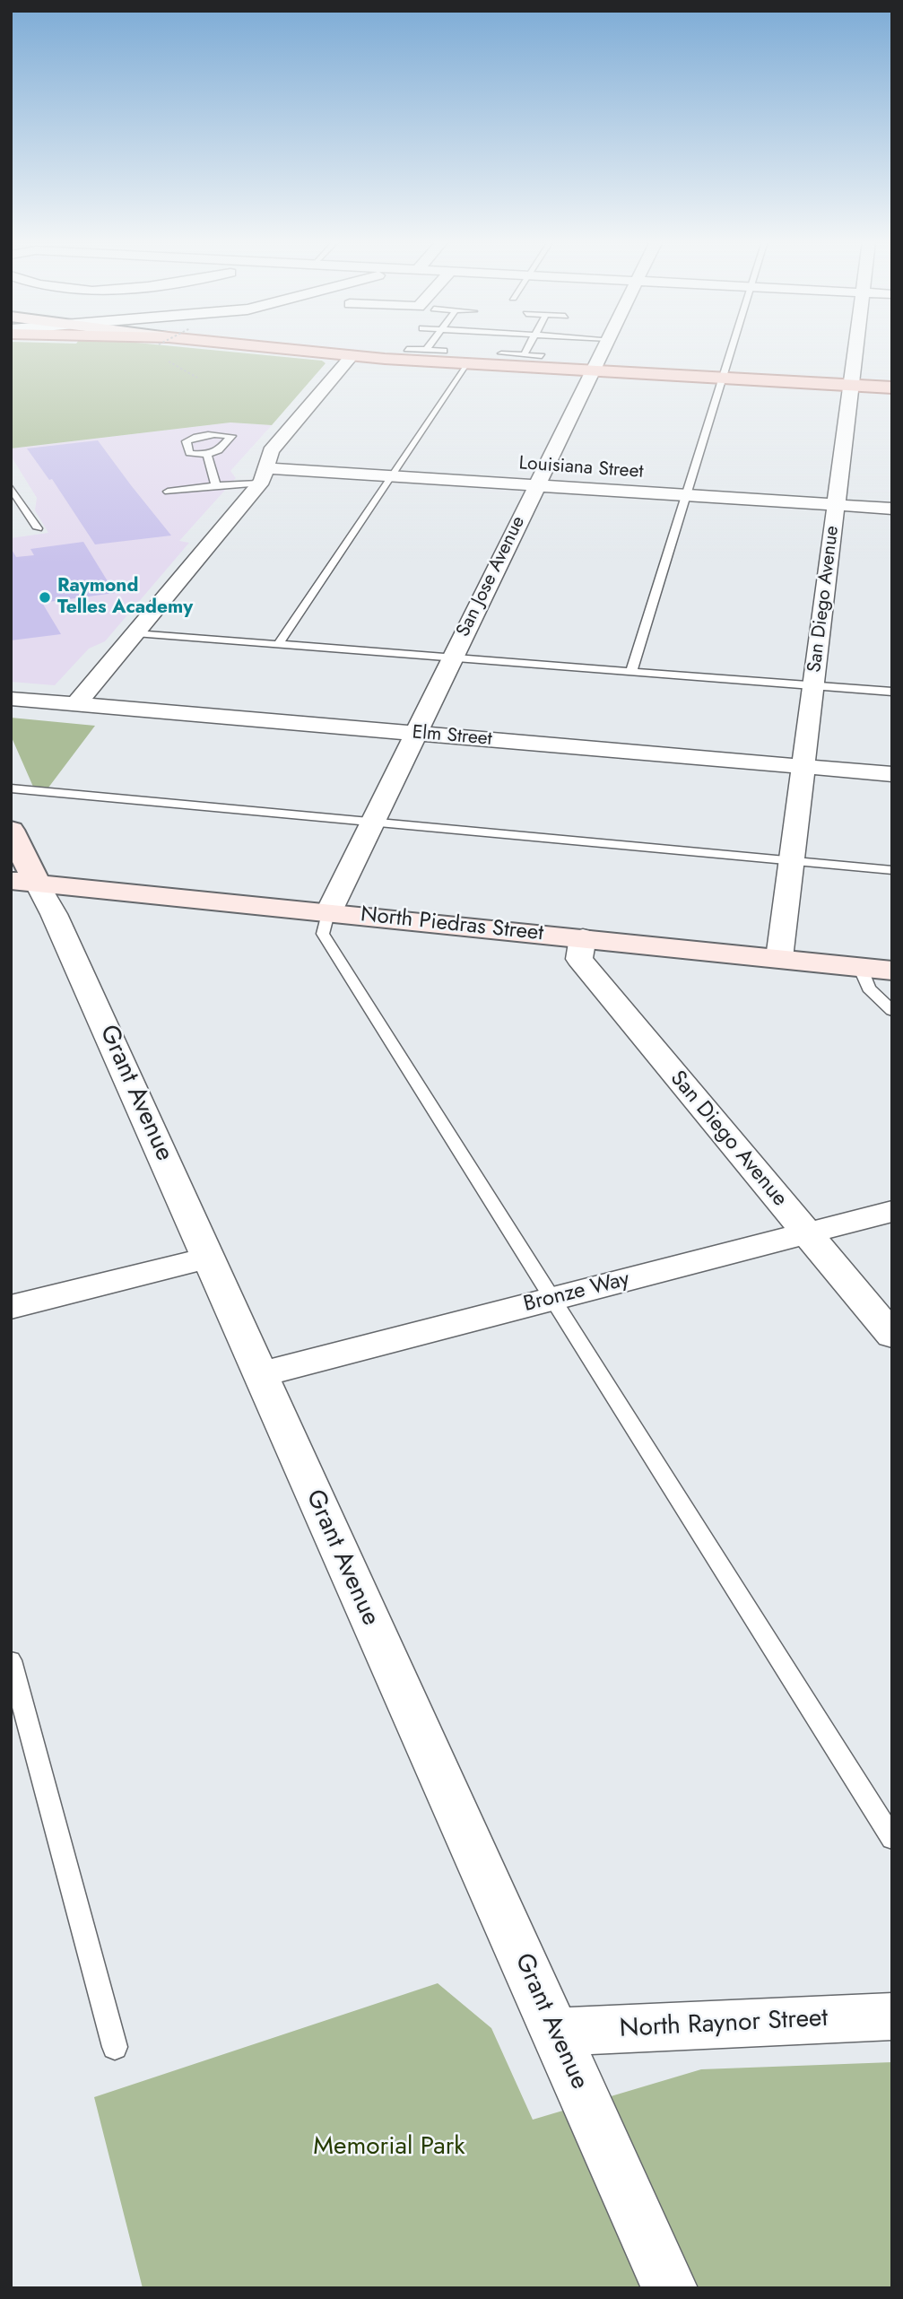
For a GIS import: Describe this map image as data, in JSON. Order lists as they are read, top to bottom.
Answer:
{
  "streets": {
    "main road": ["North Piedras Street", "Grant Avenue"],
    "street": [
      "Louisiana Street",
      "San Jose Avenue",
      "San Diego Avenue",
      "Elm Street",
      "Bronze Way",
      "North Raynor Street"
    ]
  },
  "crossings": [
    ["Louisiana Street", "San Jose Avenue"],
    ["Louisiana Street", "San Diego Avenue"],
    ["San Jose Avenue", "Elm Street"],
    ["San Jose Avenue", "North Piedras Street"],
    ["San Diego Avenue", "Elm Street"],
    ["San Diego Avenue", "North Piedras Street"],
    ["San Diego Avenue", "Bronze Way"],
    ["North Piedras Street", "Grant Avenue"],
    ["Grant Avenue", "Bronze Way"],
    ["Grant Avenue", "North Raynor Street"]
  ],
  "parks": ["Memorial Park"],
  "places": ["Raymond Telles Academy"]
}
